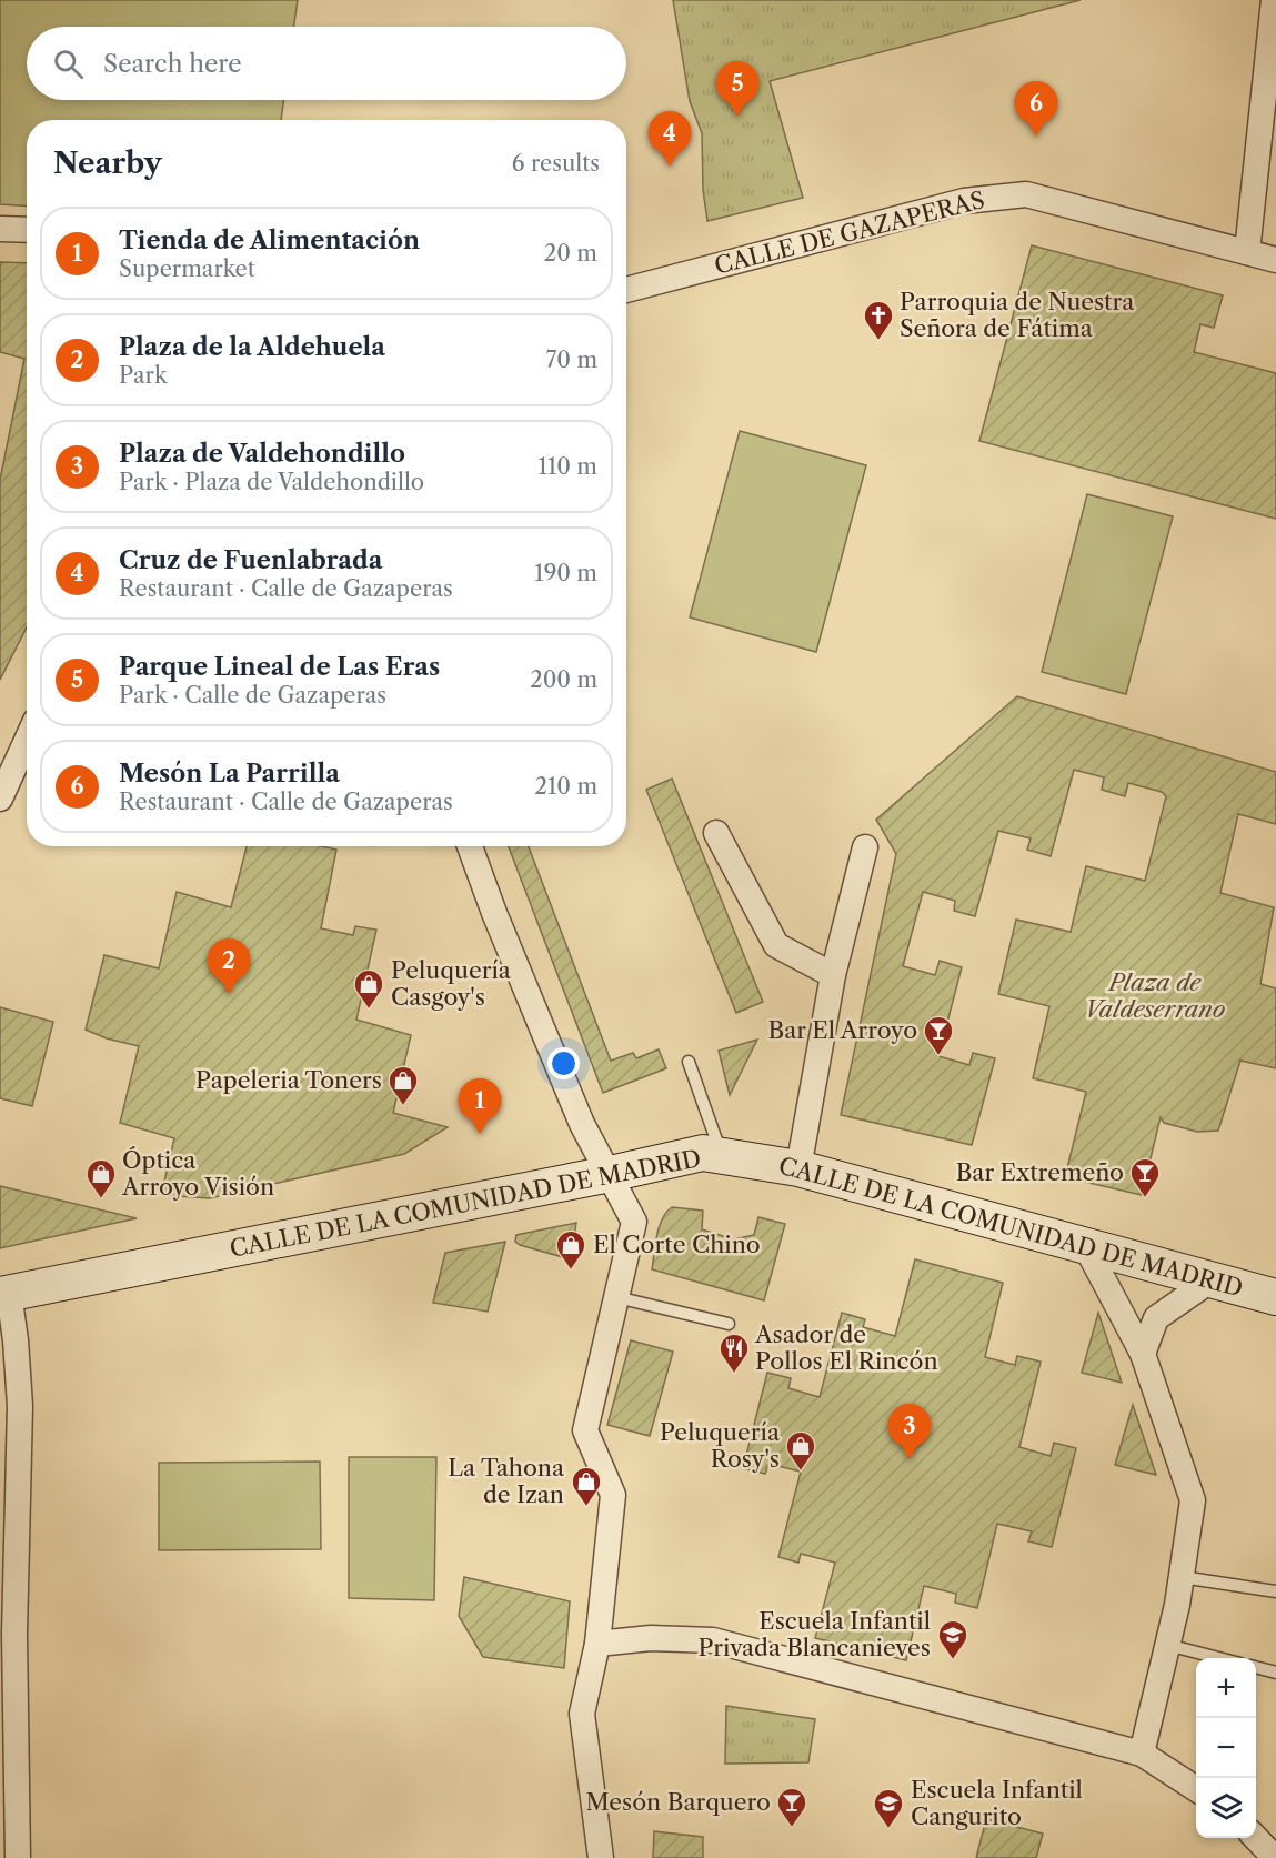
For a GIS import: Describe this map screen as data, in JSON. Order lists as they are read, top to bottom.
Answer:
{
  "streets": {
    "street": ["CALLE DE GAZAPERAS", "CALLE DE LA COMUNIDAD DE MADRID"]
  },
  "parks": ["Plaza de Valdeserrano"],
  "places": {
    "church": ["Parroquia de Nuestra Señora de Fátima"],
    "shop": [
      "Peluquería Casgoy's",
      "Papeleria Toners",
      "Óptica Arroyo Visión",
      "El Corte Chino",
      "Peluquería Rosy's",
      "La Tahona de Izan"
    ],
    "bar": ["Bar El Arroyo", "Bar Extremeño", "Mesón Barquero"],
    "restaurant": ["Asador de Pollos El Rincón"],
    "school or university": ["Escuela Infantil Privada Blancanieves", "Escuela Infantil Cangurito"]
  },
  "page": {
    "search": "Search here",
    "pins": [
      "5",
      "6",
      "4",
      "2",
      "1",
      "3"
    ],
    "heading": ["Nearby", "6 results"],
    "list": [
      {
        "mark": "1",
        "name": "Tienda de Alimentación",
        "note": "Supermarket",
        "value": "20 m"
      },
      {
        "mark": "2",
        "name": "Plaza de la Aldehuela",
        "note": "Park",
        "value": "70 m"
      },
      {
        "mark": "3",
        "name": "Plaza de Valdehondillo",
        "note": "Park · Plaza de Valdehondillo",
        "value": "110 m"
      },
      {
        "mark": "4",
        "name": "Cruz de Fuenlabrada",
        "note": "Restaurant · Calle de Gazaperas",
        "value": "190 m"
      },
      {
        "mark": "5",
        "name": "Parque Lineal de Las Eras",
        "note": "Park · Calle de Gazaperas",
        "value": "200 m"
      },
      {
        "mark": "6",
        "name": "Mesón La Parrilla",
        "note": "Restaurant · Calle de Gazaperas",
        "value": "210 m"
      }
    ],
    "map_buttons": ["+", "−"]
  }
}
